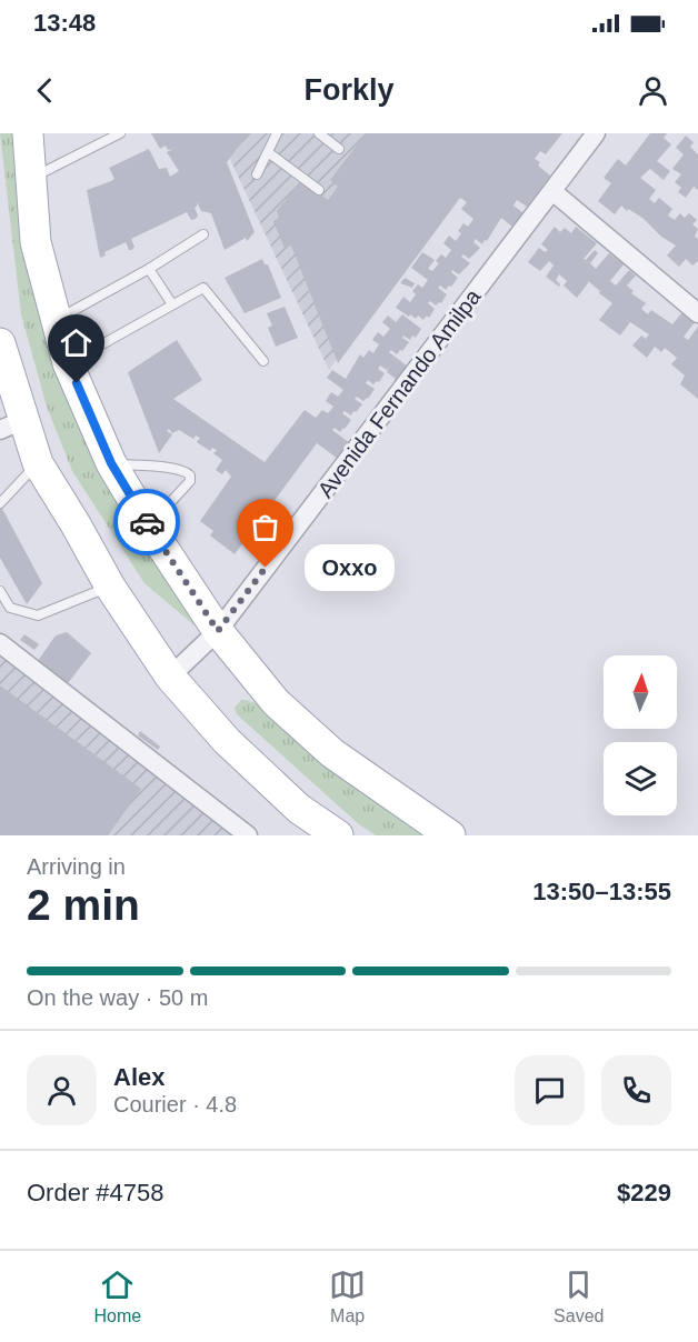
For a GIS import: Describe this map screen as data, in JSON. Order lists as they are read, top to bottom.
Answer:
{
  "streets": {
    "street": ["Avenida Fernando Amilpa"]
  },
  "places": ["Oxxo"],
  "north": "top",
  "page": {
    "status": "13:48",
    "header": "Forkly",
    "bubble": "Oxxo",
    "heading": ["2 min", "Arriving in", "13:50–13:55"],
    "panel": [
      "Alex",
      "Courier · 4.8",
      "Order #4758",
      "$229"
    ],
    "bar": "On the way · 50 m",
    "tabs": ["Home", "Map", "Saved"]
  }
}
